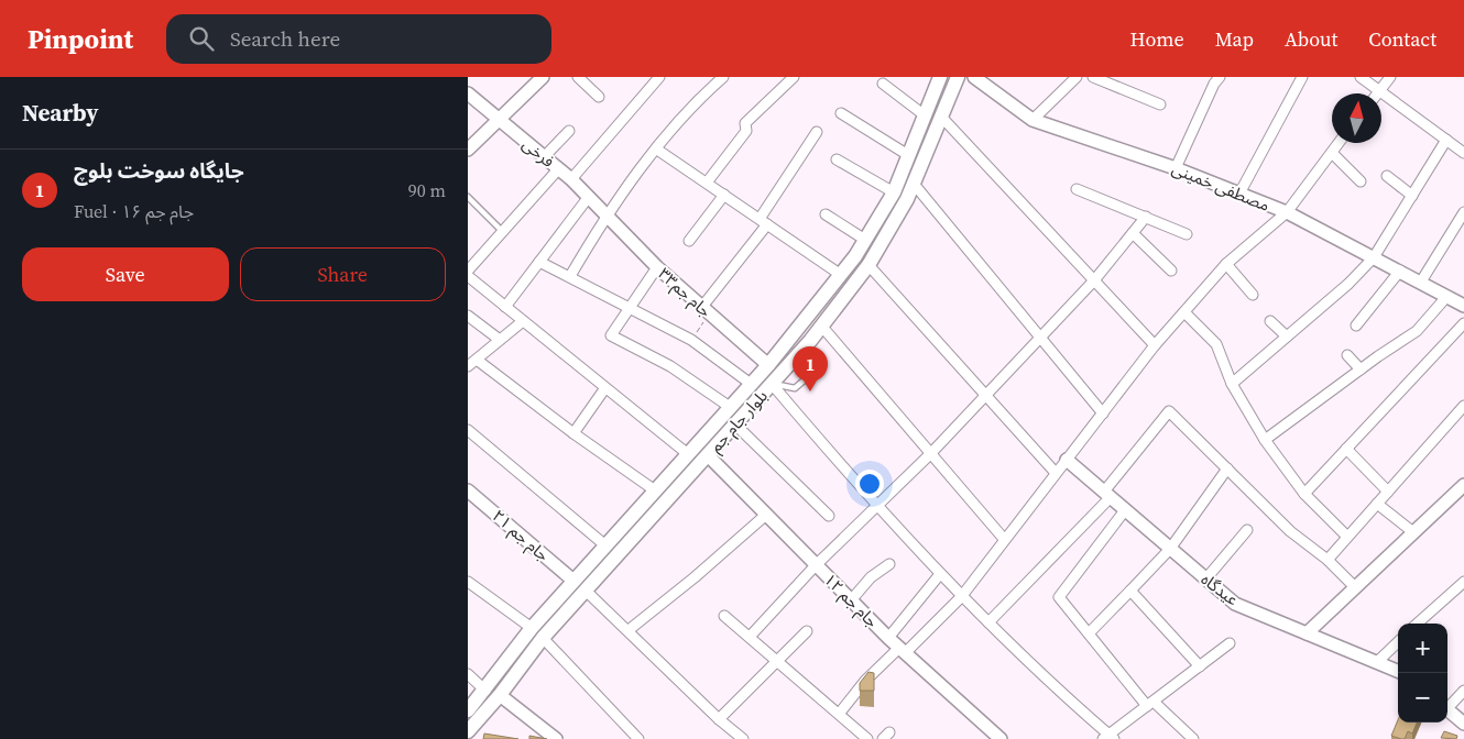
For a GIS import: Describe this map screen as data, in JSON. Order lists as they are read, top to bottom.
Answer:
{
  "streets": {
    "main road": ["بلوار جام جم"],
    "street": [
      "فرخی",
      "مصطفی خمینی",
      "جام جم۳۳",
      "جام جم ۲۱",
      "عیدگاه",
      "جام جم ۱۲"
    ]
  },
  "crossings": [
    ["فرخی", "جام جم۳۳"],
    ["جام جم۳۳", "بلوار جام جم"],
    ["بلوار جام جم", "جام جم ۲۱"],
    ["بلوار جام جم", "جام جم ۱۲"]
  ],
  "north": "top",
  "page": {
    "header": "Pinpoint",
    "search": "Search here",
    "nav": [
      "Home",
      "Map",
      "About",
      "Contact"
    ],
    "heading": "Nearby",
    "list": [
      {
        "mark": "1",
        "name": "جایگاه سوخت بلوچ",
        "note": "Fuel · جام جم ۱۶",
        "value": "90 m"
      }
    ],
    "buttons": ["Save", "Share"],
    "pins": "1",
    "map_buttons": ["+", "−"]
  }
}
